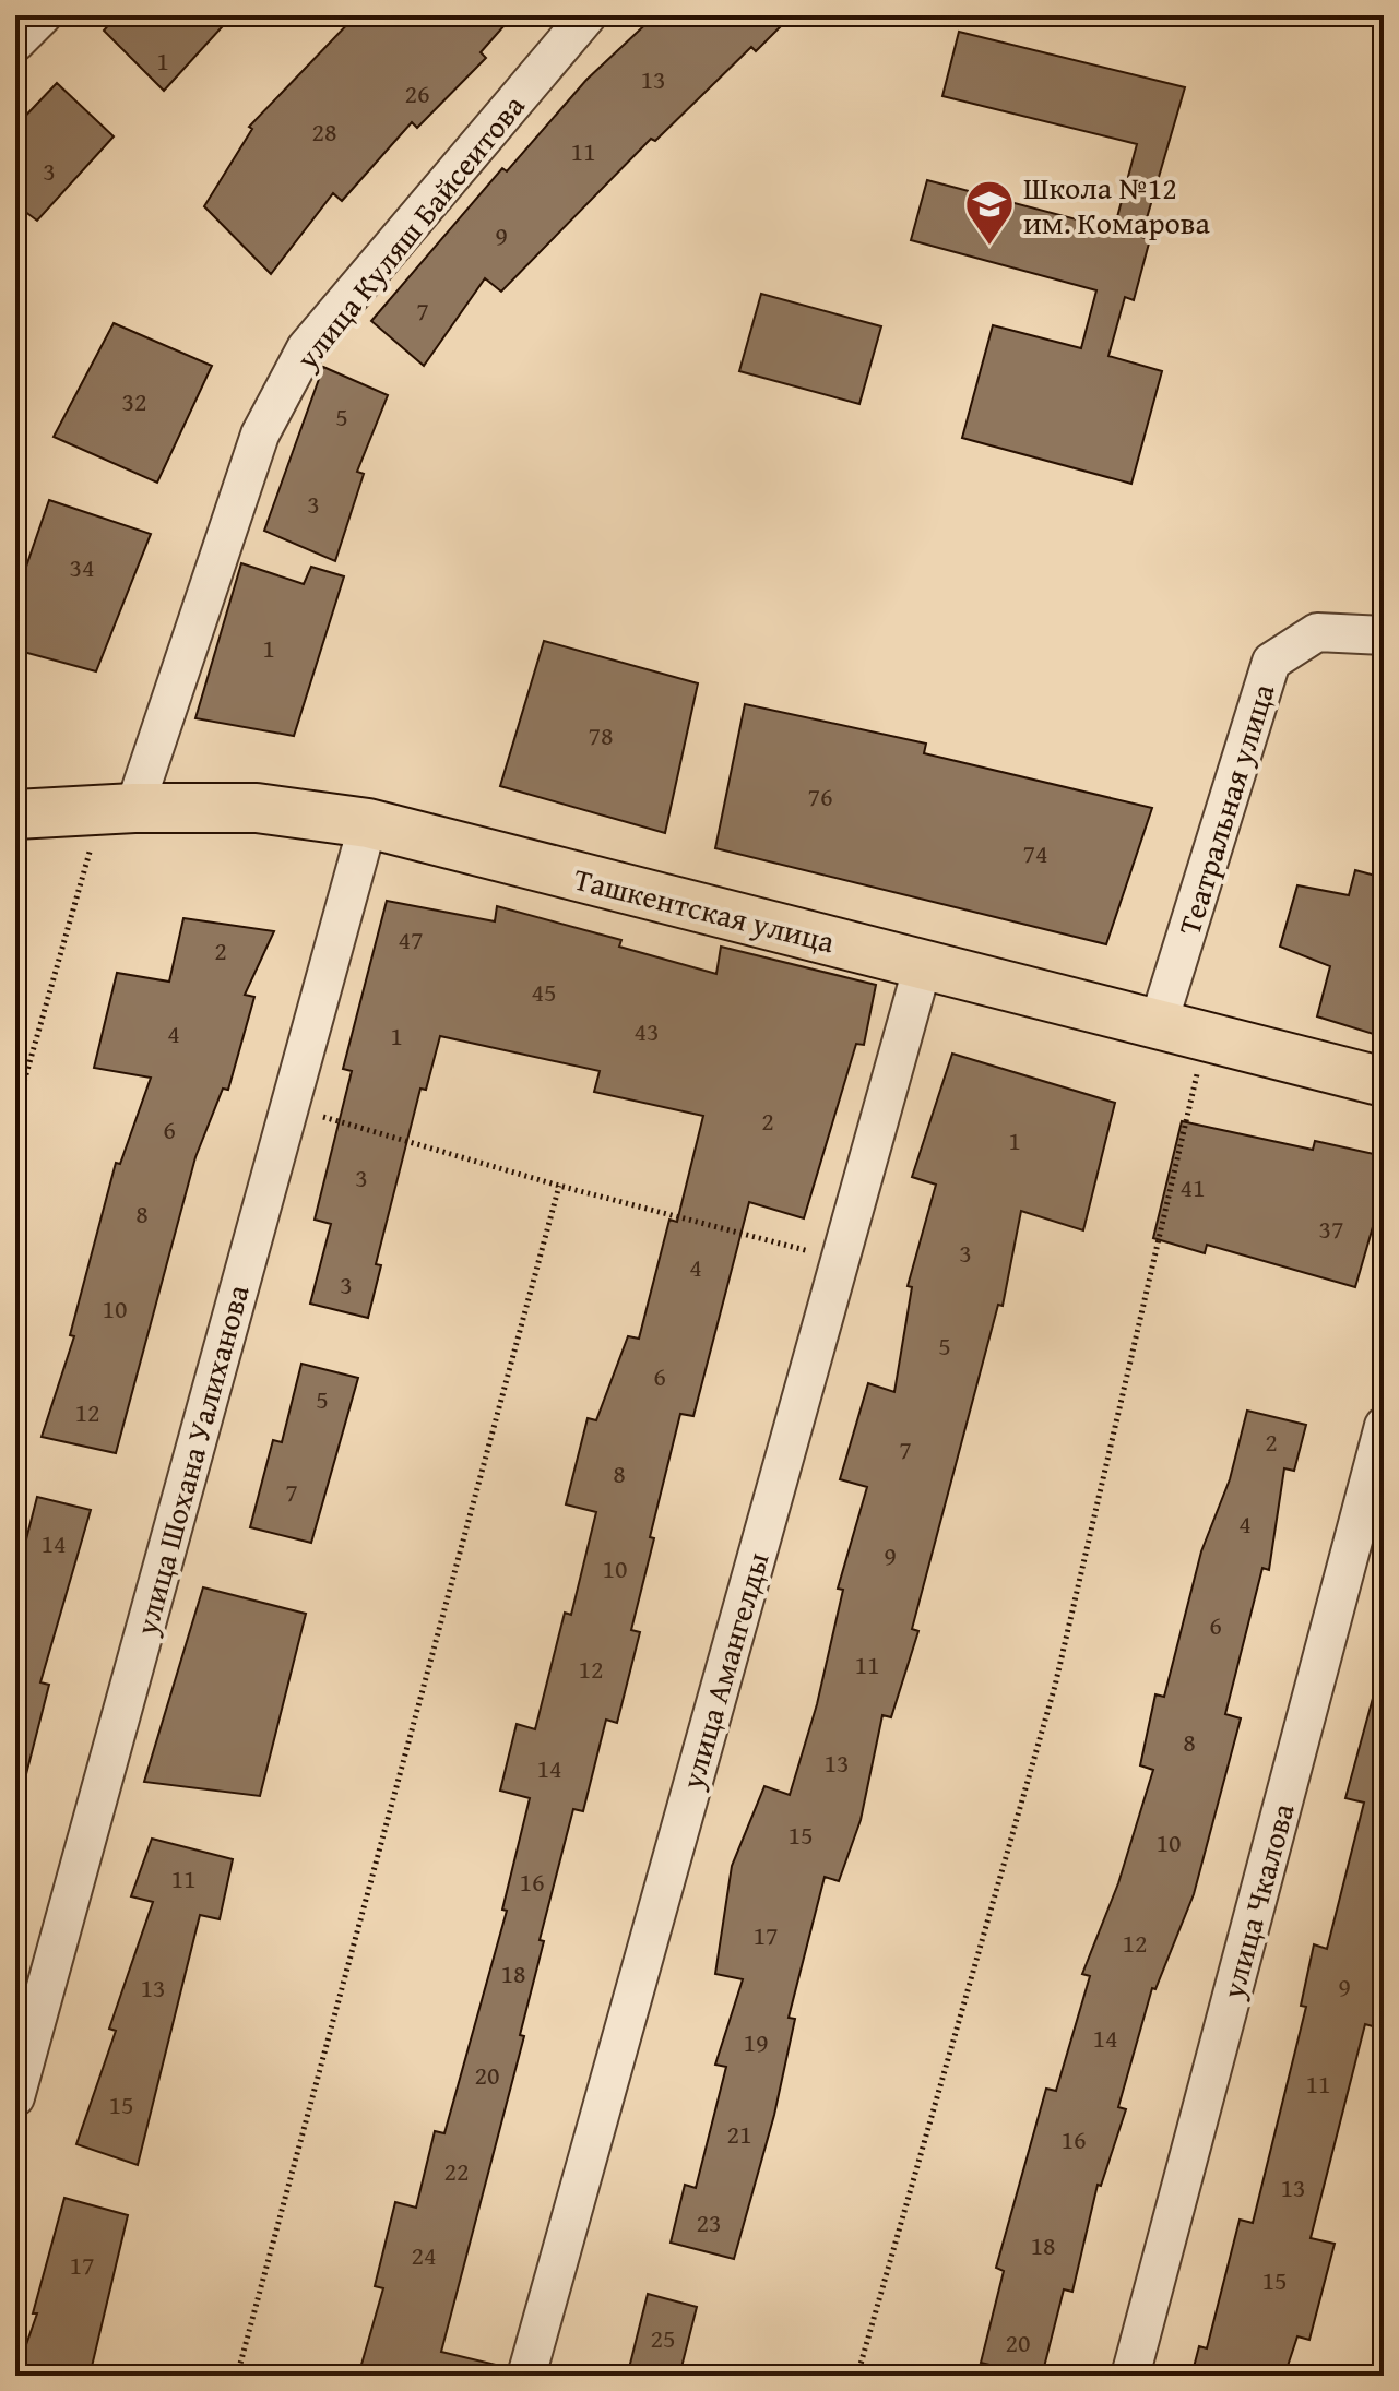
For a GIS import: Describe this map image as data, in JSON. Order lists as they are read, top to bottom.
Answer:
{
  "streets": {
    "main road": ["Ташкентская улица"],
    "street": [
      "улица Куляш Байсеитова",
      "Театральная улица",
      "улица Шохана Уалиханова",
      "улица Амангелды",
      "улица Чкалова"
    ]
  },
  "crossings": [
    ["улица Куляш Байсеитова", "Ташкентская улица"],
    ["Театральная улица", "Ташкентская улица"],
    ["Ташкентская улица", "улица Шохана Уалиханова"],
    ["Ташкентская улица", "улица Амангелды"]
  ],
  "places": {
    "school or university": ["Школа №12 им. Комарова"]
  },
  "house_numbers": [
    "1",
    "13",
    "26",
    "28",
    "11",
    "3",
    "9",
    "7",
    "32",
    "5",
    "3",
    "34",
    "1",
    "78",
    "76",
    "74",
    "47",
    "2",
    "45",
    "43",
    "4",
    "1",
    "2",
    "6",
    "1",
    "3",
    "41",
    "8",
    "37",
    "3",
    "4",
    "3",
    "10",
    "5",
    "6",
    "5",
    "12",
    "2",
    "7",
    "8",
    "7",
    "4",
    "14",
    "9",
    "10",
    "6",
    "11",
    "12",
    "8",
    "13",
    "14",
    "15",
    "10",
    "11",
    "16",
    "17",
    "12",
    "18",
    "9",
    "13",
    "14",
    "19",
    "20",
    "11",
    "15",
    "21",
    "16",
    "22",
    "13",
    "23",
    "18",
    "24",
    "17",
    "15",
    "25",
    "20"
  ]
}
